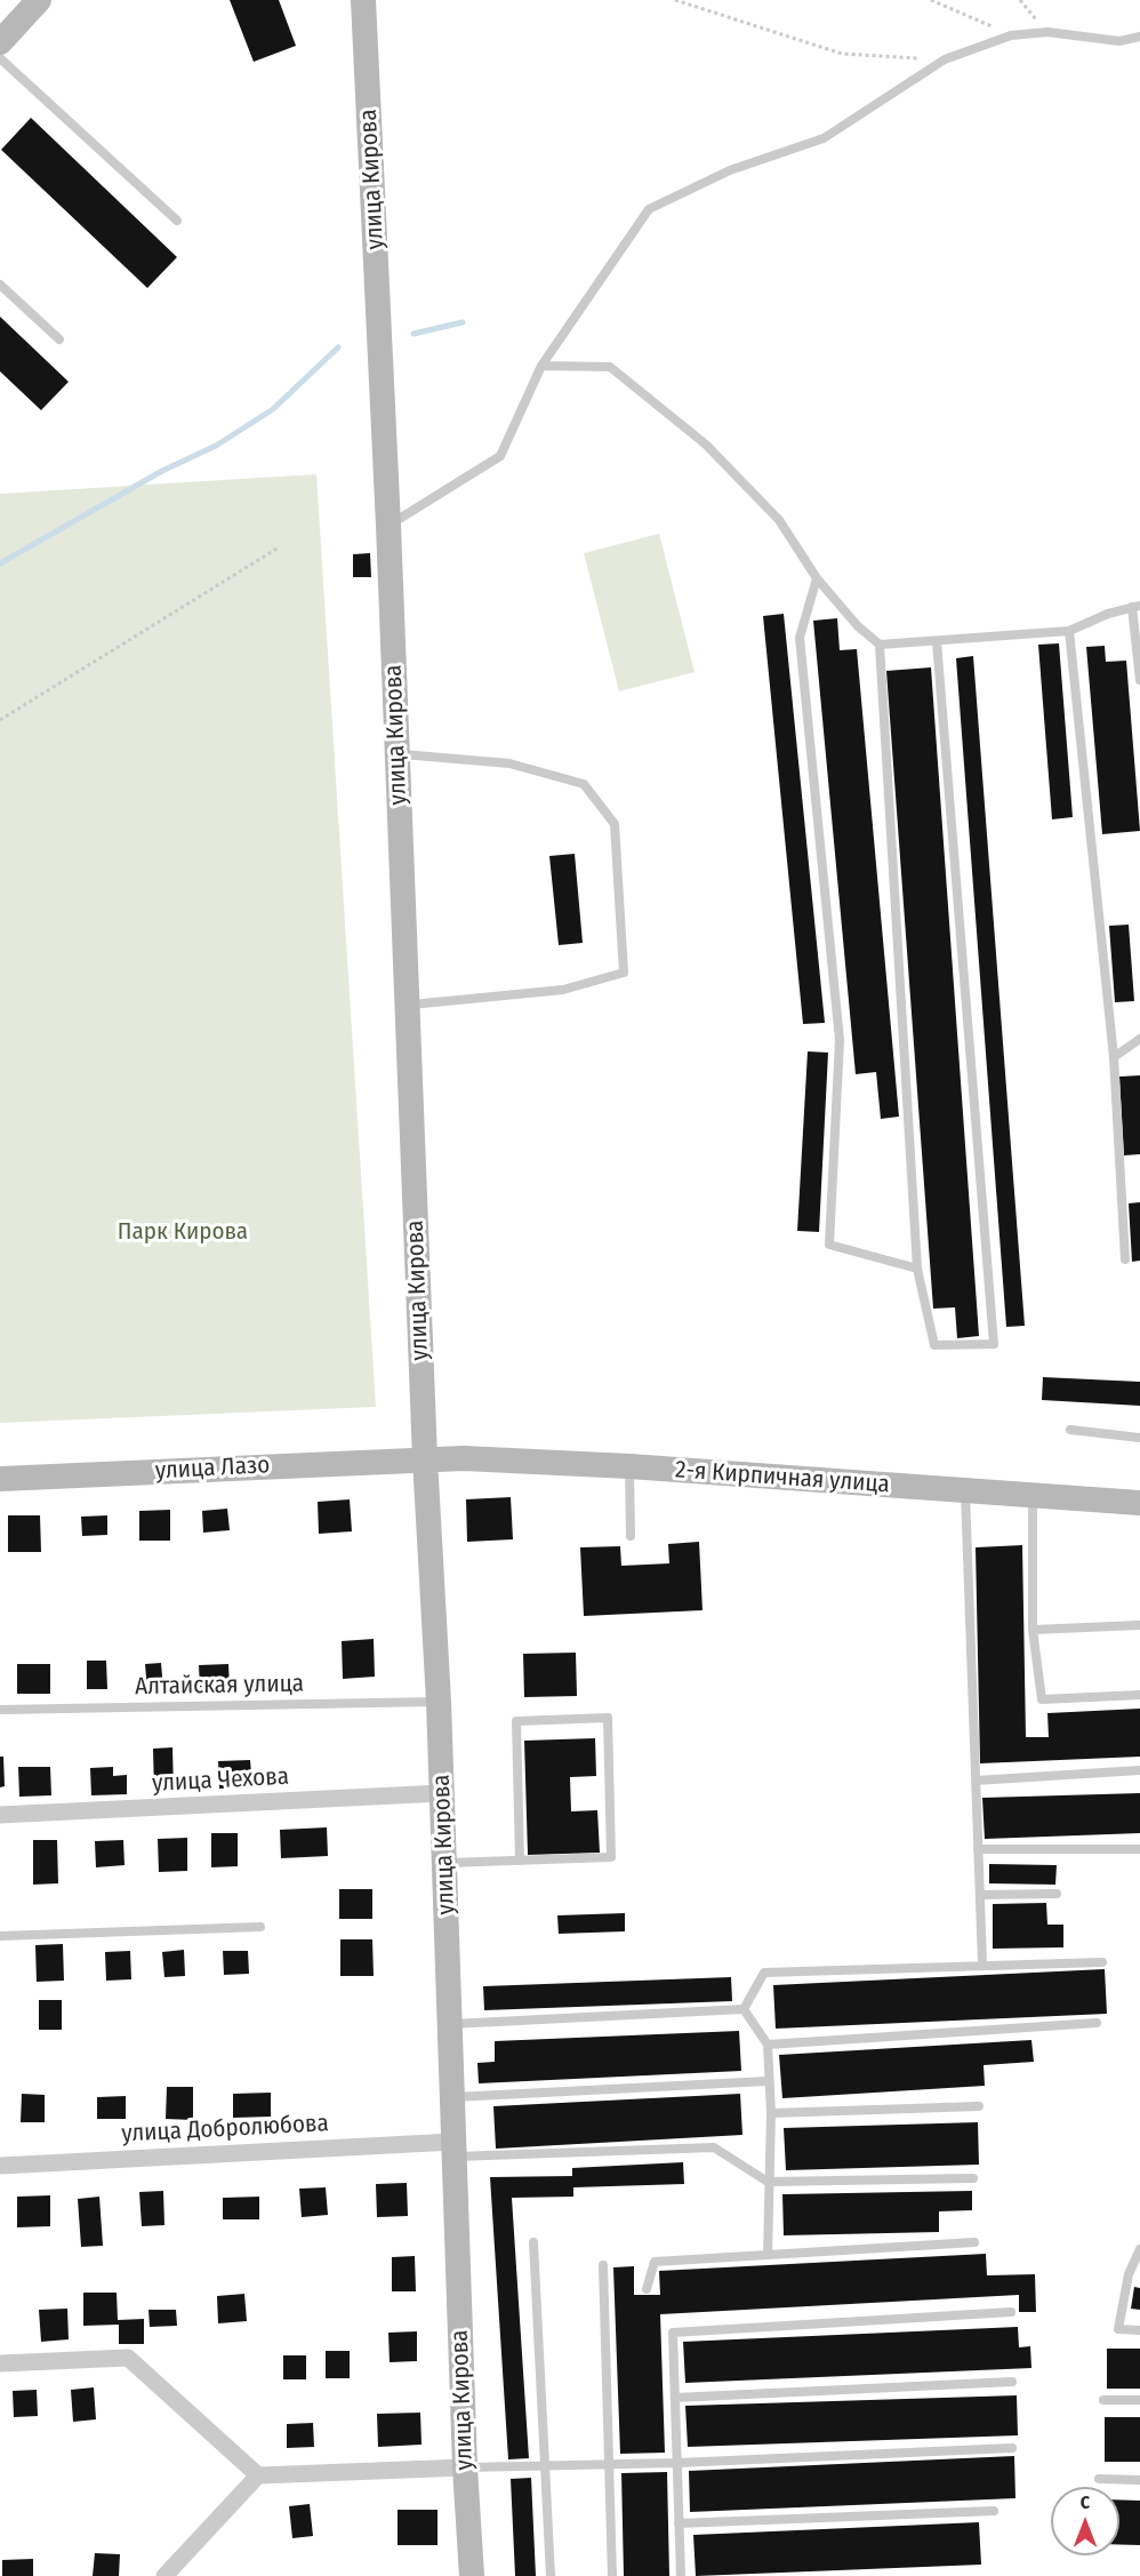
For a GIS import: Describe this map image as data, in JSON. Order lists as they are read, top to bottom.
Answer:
{
  "streets": {
    "main road": ["улица Кирова", "улица Лазо", "2-я Кирпичная улица"],
    "street": ["улица Чехова", "улица Добролюбова"],
    "lane": ["Алтайская улица"]
  },
  "crossings": [
    ["улица Кирова", "улица Лазо"],
    ["улица Кирова", "2-я Кирпичная улица"],
    ["улица Кирова", "Алтайская улица"],
    ["улица Кирова", "улица Чехова"],
    ["улица Кирова", "улица Добролюбова"],
    ["улица Лазо", "2-я Кирпичная улица"]
  ],
  "parks": ["Парк Кирова"],
  "north": "top"
}
